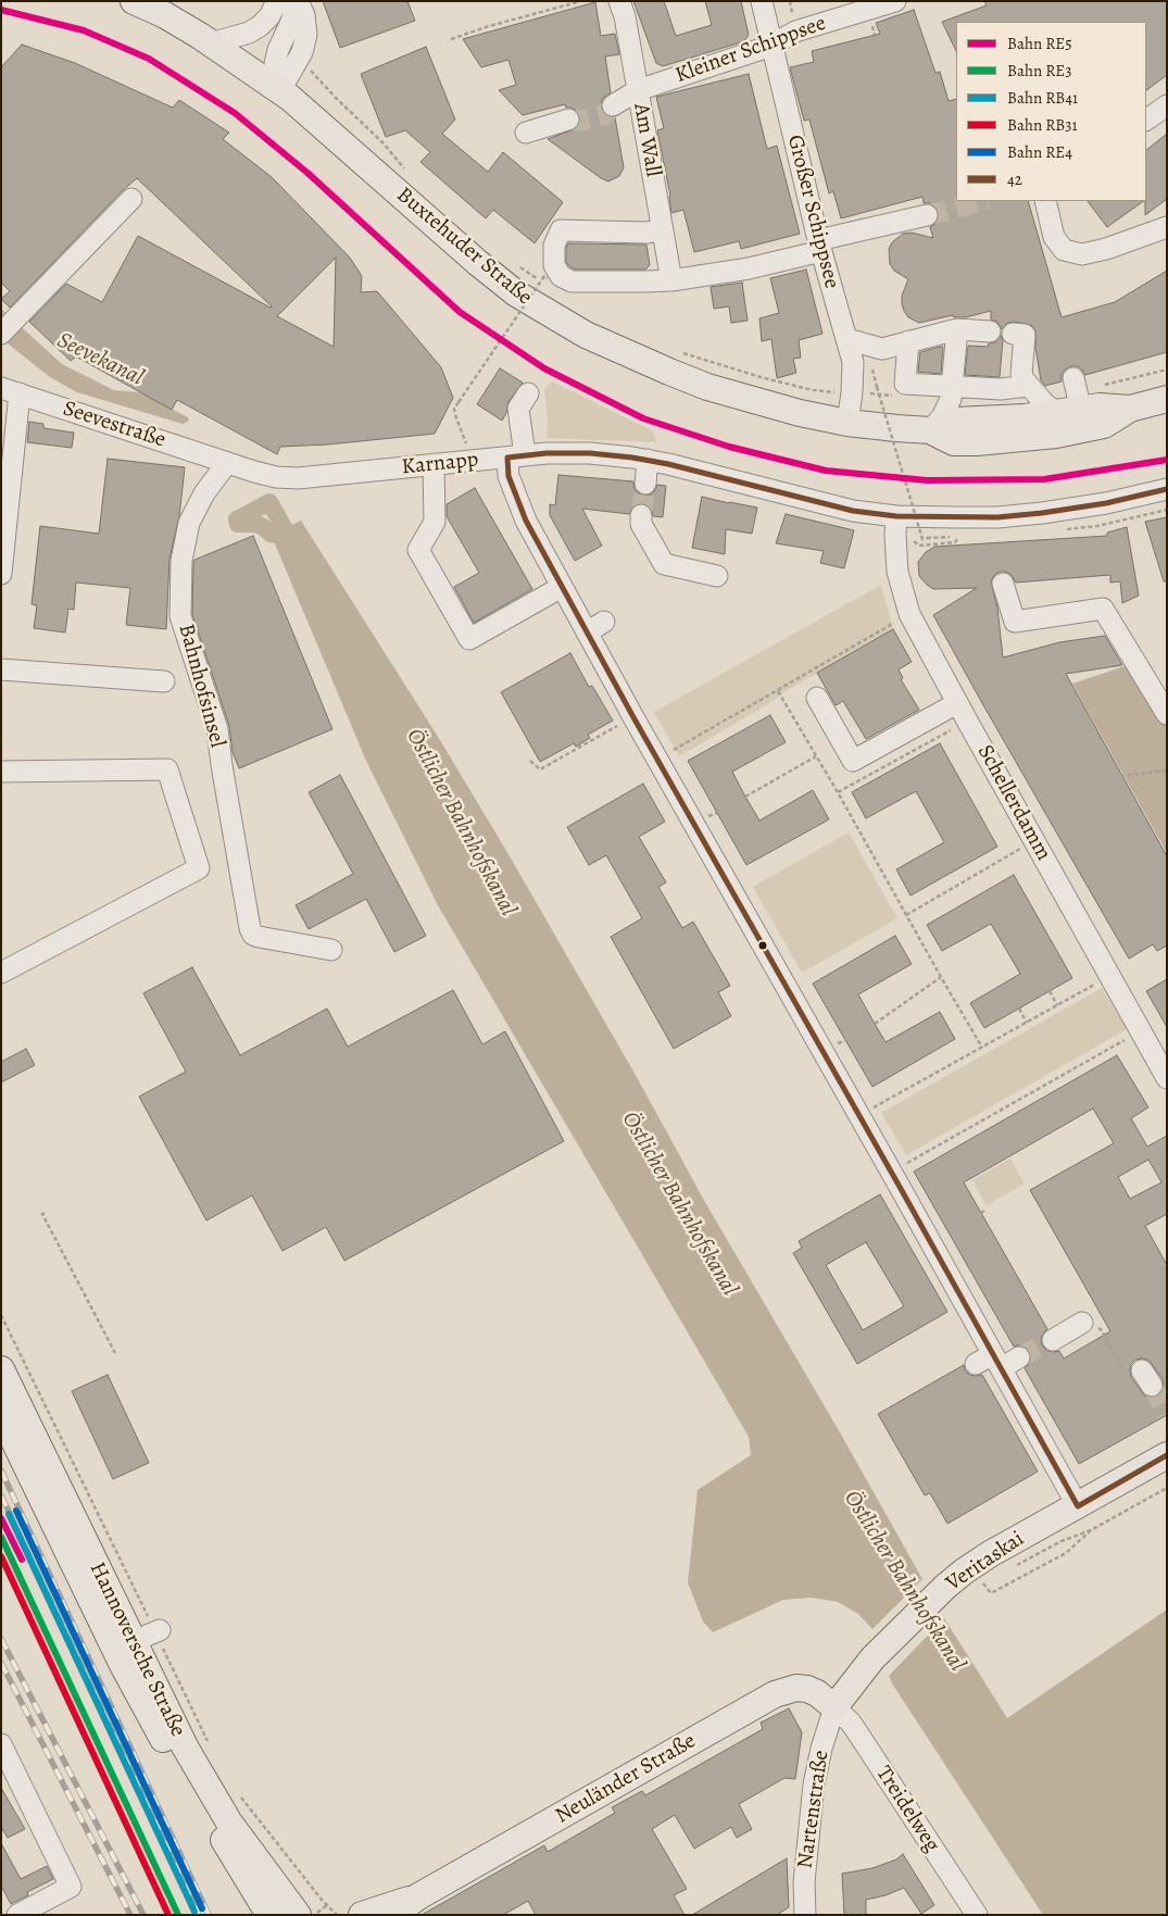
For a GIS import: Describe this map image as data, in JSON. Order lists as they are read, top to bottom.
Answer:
{
  "streets": {
    "main road": [
      "Buxtehuder Straße",
      "Veritaskai",
      "Hannoversche Straße",
      "Neuländer Straße"
    ],
    "street": [
      "Kleiner Schippsee",
      "Am Wall",
      "Großer Schippsee",
      "Seevestraße",
      "Karnapp",
      "Bahnhofsinsel",
      "Schellerdamm",
      "Nartenstraße",
      "Treidelweg"
    ]
  },
  "crossings": [
    ["Kleiner Schippsee", "Am Wall"],
    ["Kleiner Schippsee", "Großer Schippsee"],
    ["Großer Schippsee", "Buxtehuder Straße"],
    ["Seevestraße", "Karnapp"],
    ["Seevestraße", "Bahnhofsinsel"],
    ["Karnapp", "Bahnhofsinsel"],
    ["Karnapp", "Schellerdamm"],
    ["Veritaskai", "Neuländer Straße"],
    ["Veritaskai", "Nartenstraße"],
    ["Veritaskai", "Treidelweg"],
    ["Neuländer Straße", "Nartenstraße"],
    ["Neuländer Straße", "Treidelweg"],
    ["Nartenstraße", "Treidelweg"]
  ],
  "water": ["Seevekanal", "Östlicher Bahnhofskanal"],
  "lines": [
    "rail line RE5",
    "transit line 42",
    "rail line RE4",
    "rail line RB41",
    "rail line RE3",
    "rail line RB31"
  ],
  "legend": [
    "Bahn RE5",
    "Bahn RE3",
    "Bahn RB41",
    "Bahn RB31",
    "Bahn RE4",
    "42"
  ]
}
